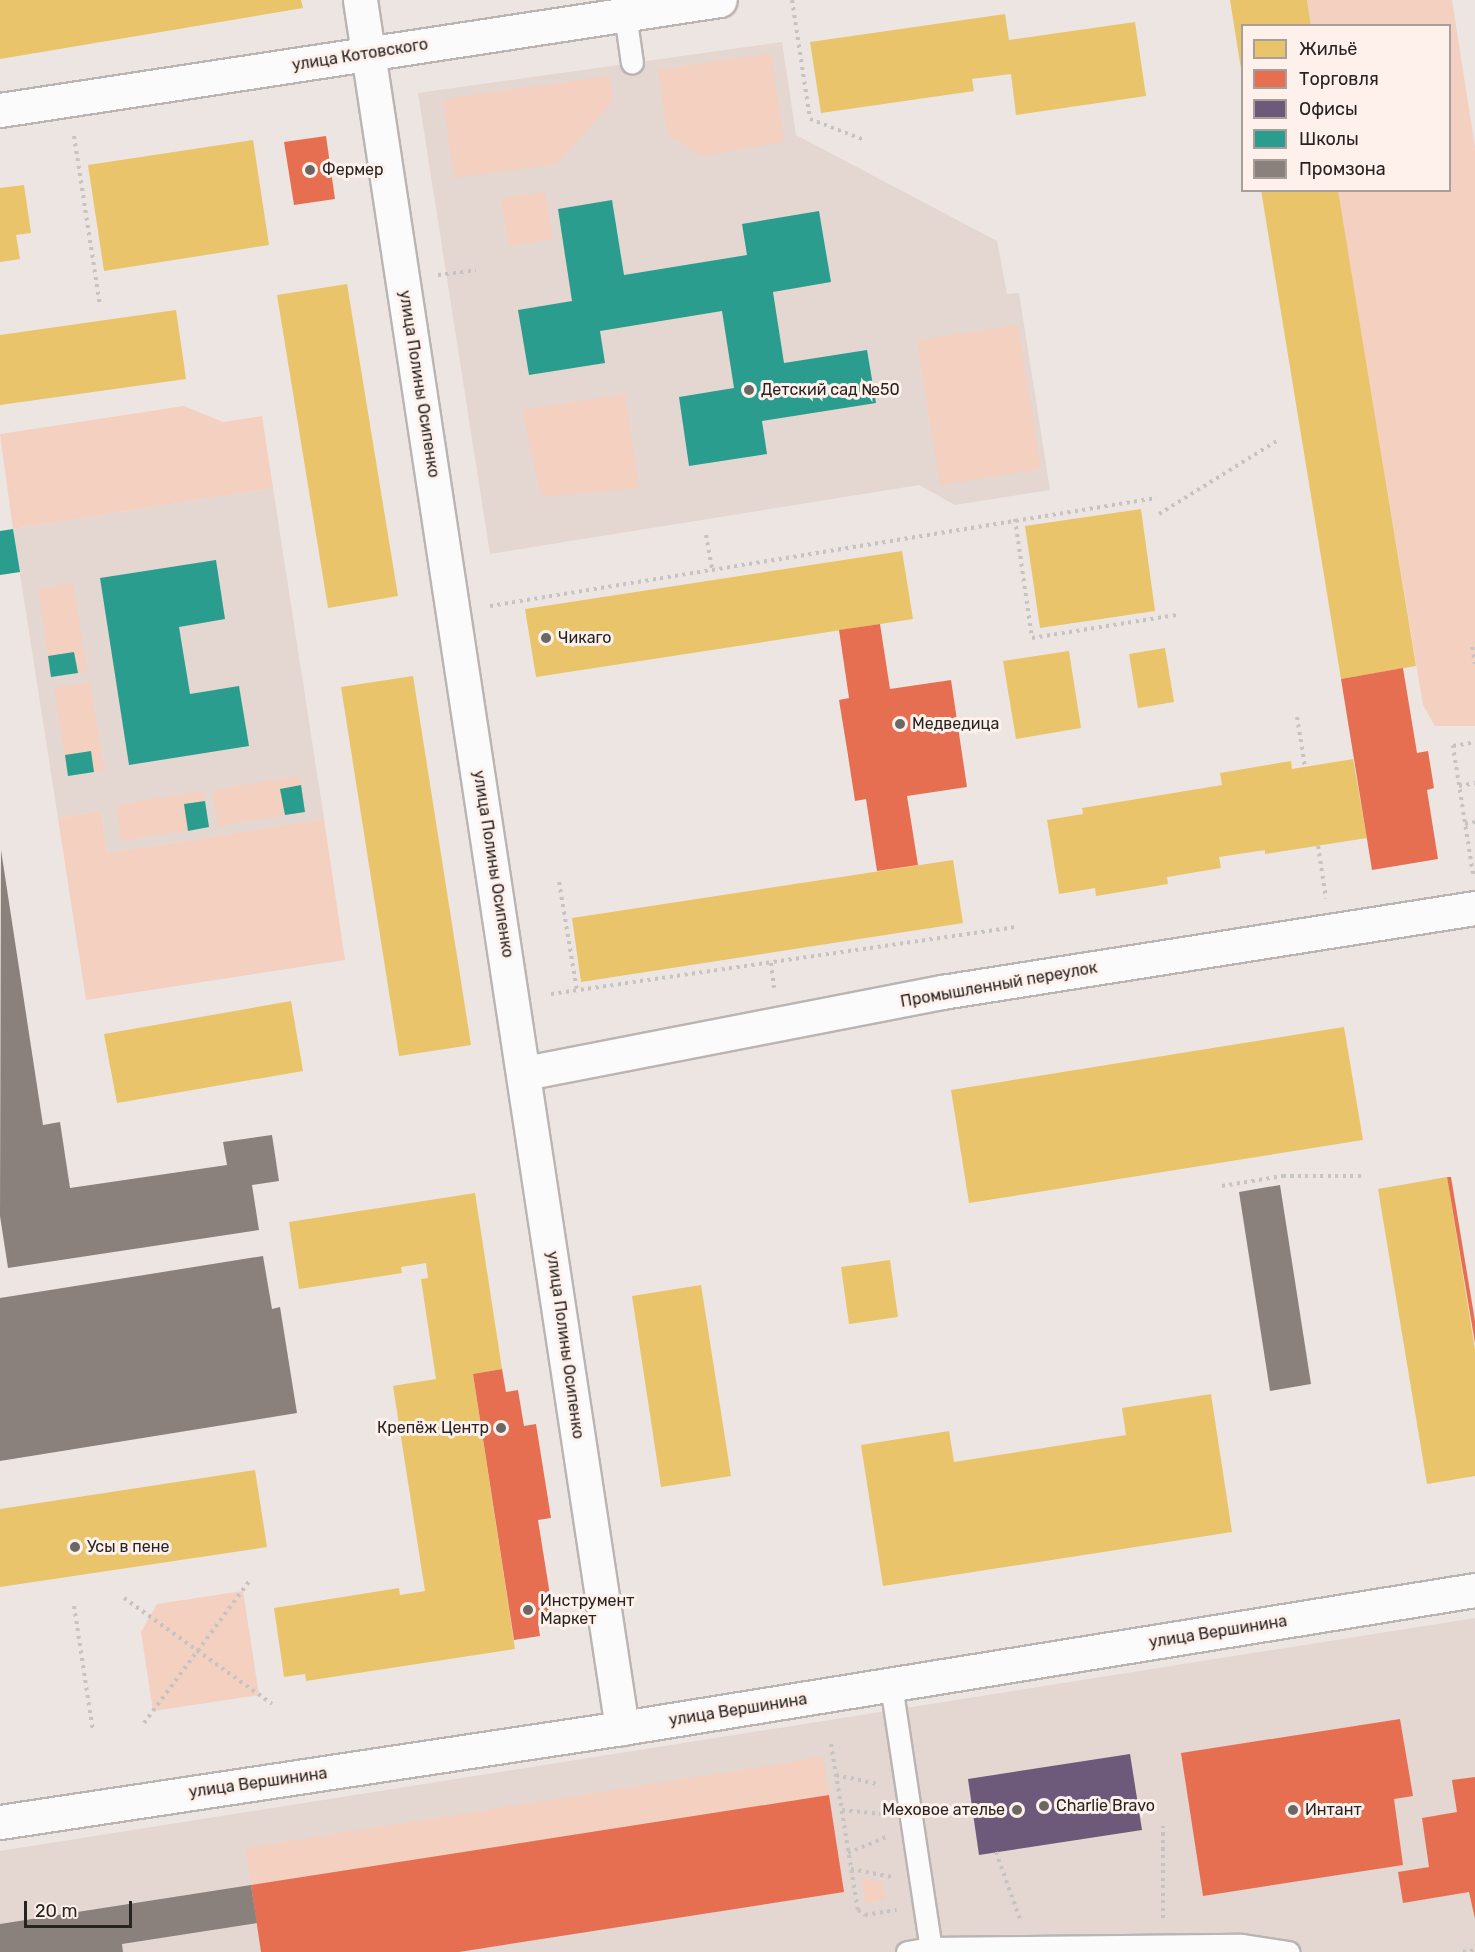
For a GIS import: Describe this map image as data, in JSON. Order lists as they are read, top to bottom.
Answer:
{
  "streets": {
    "street": [
      "улица Котовского",
      "улица Полины Осипенко",
      "Промышленный переулок",
      "улица Вершинина"
    ]
  },
  "crossings": [
    ["улица Котовского", "улица Полины Осипенко"],
    ["улица Полины Осипенко", "Промышленный переулок"],
    ["улица Полины Осипенко", "улица Вершинина"]
  ],
  "places": [
    "Фермер",
    "Детский сад №50",
    "Чикаго",
    "Медведица",
    "Крепёж Центр",
    "Усы в пене",
    "Инструмент Маркет",
    "Charlie Bravo",
    "Меховое ателье",
    "Интант"
  ],
  "legend": [
    "Жильё",
    "Торговля",
    "Офисы",
    "Школы",
    "Промзона"
  ],
  "scale_bar": "20 m"
}
